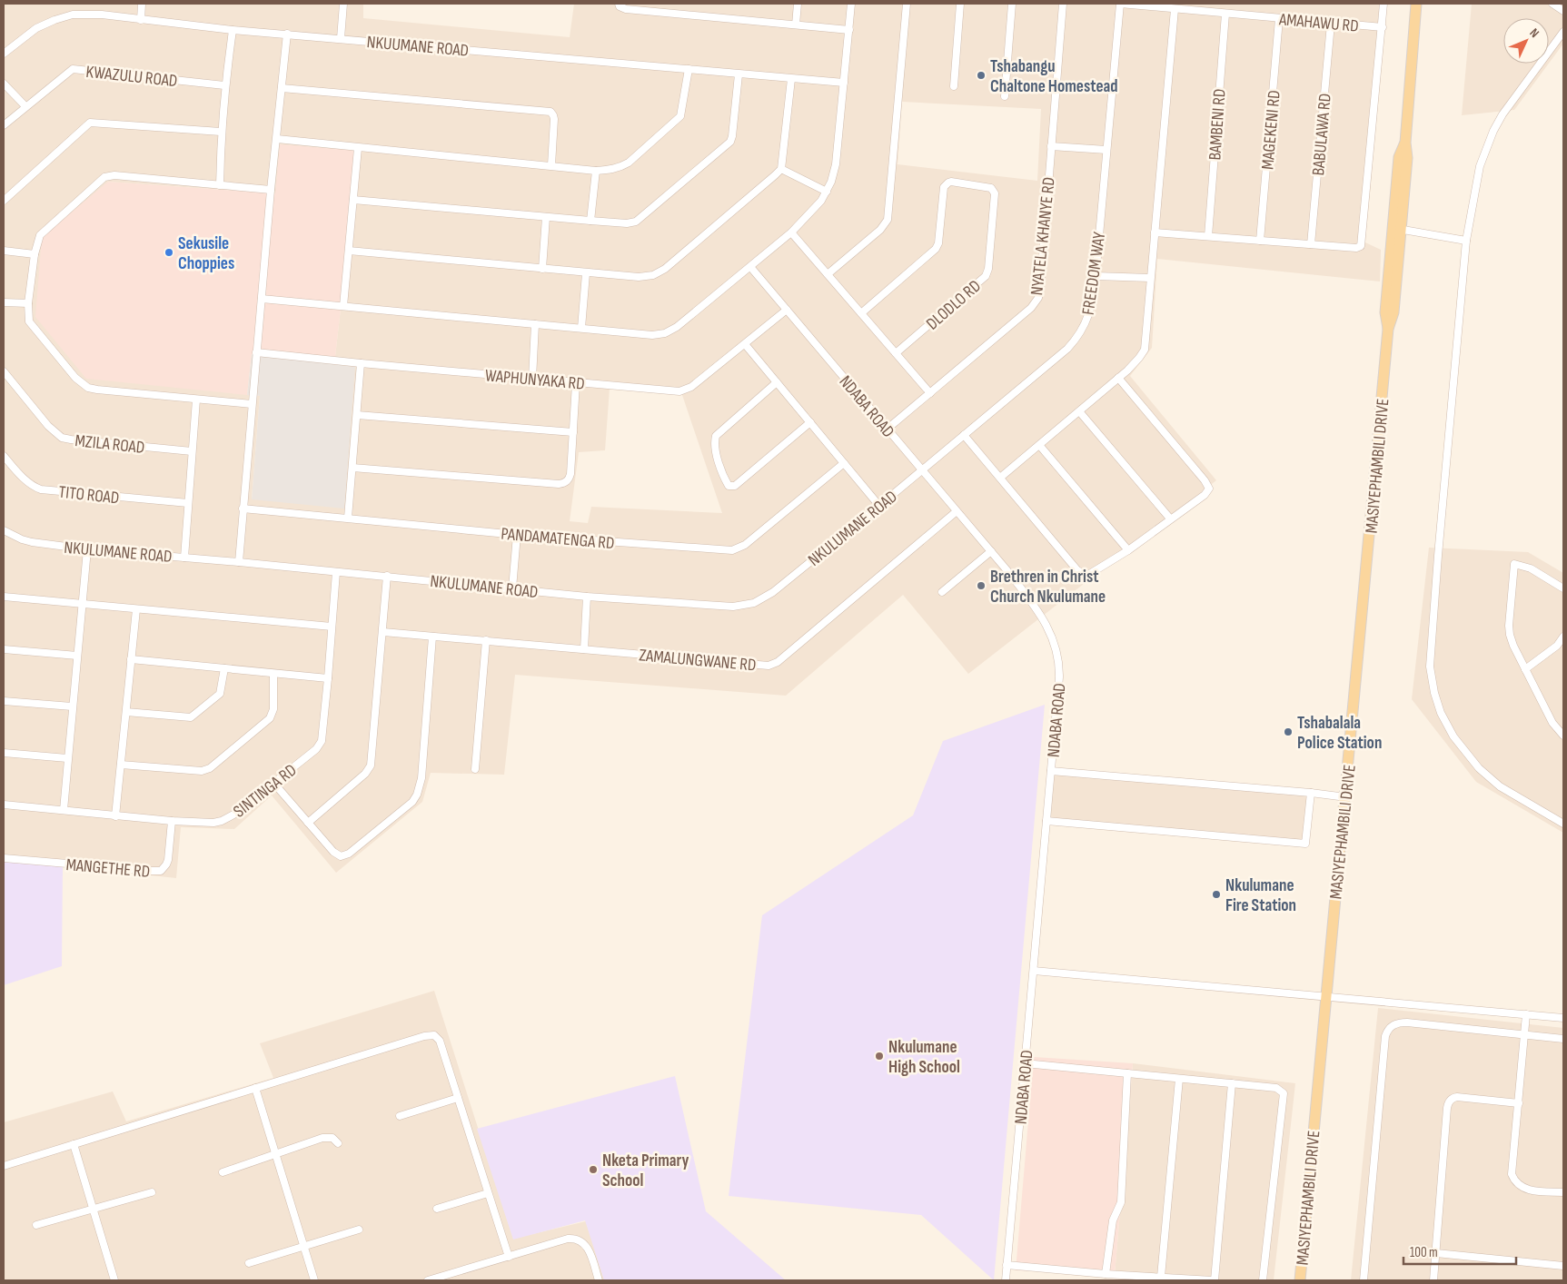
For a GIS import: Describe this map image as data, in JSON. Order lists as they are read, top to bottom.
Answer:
{
  "streets": {
    "main road": ["MASIYEPHAMBILI DRIVE"],
    "street": [
      "AMAHAWU RD",
      "NKUUMANE ROAD",
      "KWAZULU ROAD",
      "BAMBENI RD",
      "MAGEKENI RD",
      "BABULAWA RD",
      "NYATELA KHANYE RD",
      "FREEDOM WAY",
      "DLODLO RD",
      "WAPHUNYAKA RD",
      "NDABA ROAD",
      "MZILA ROAD",
      "TITO ROAD",
      "NKULUMANE ROAD",
      "PANDAMATENGA RD",
      "ZAMALUNGWANE RD",
      "SINTINGA RD",
      "MANGETHE RD"
    ]
  },
  "crossings": [
    ["AMAHAWU RD", "BAMBENI RD"],
    ["AMAHAWU RD", "MAGEKENI RD"],
    ["AMAHAWU RD", "BABULAWA RD"],
    ["AMAHAWU RD", "FREEDOM WAY"],
    ["NYATELA KHANYE RD", "NDABA ROAD"],
    ["FREEDOM WAY", "NDABA ROAD"],
    ["FREEDOM WAY", "NKULUMANE ROAD"],
    ["WAPHUNYAKA RD", "NDABA ROAD"],
    ["NDABA ROAD", "NKULUMANE ROAD"],
    ["NDABA ROAD", "ZAMALUNGWANE RD"],
    ["NKULUMANE ROAD", "SINTINGA RD"],
    ["SINTINGA RD", "MANGETHE RD"]
  ],
  "places": [
    "Tshabangu Chaltone Homestead",
    "Sekusile Choppies",
    "Brethren in Christ Church Nkulumane",
    "Tshabalala Police Station",
    "Nkulumane Fire Station",
    "Nkulumane High School",
    "Nketa Primary School"
  ],
  "scale_bar": "100 m",
  "north": "top right"
}
